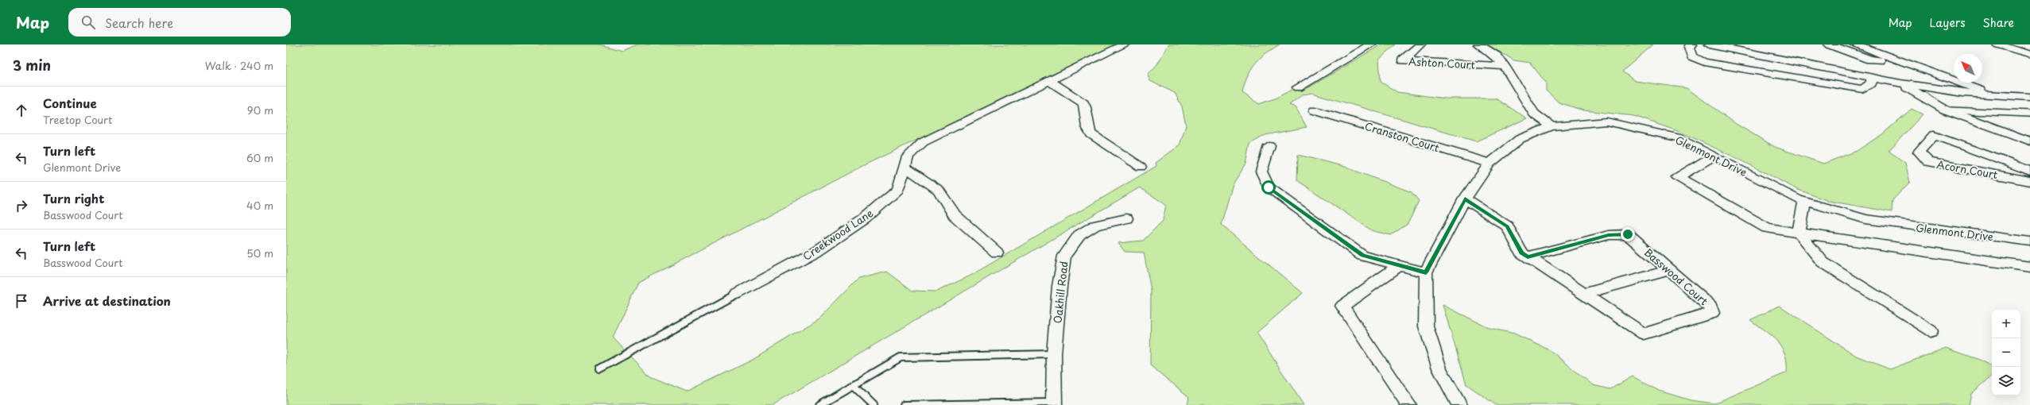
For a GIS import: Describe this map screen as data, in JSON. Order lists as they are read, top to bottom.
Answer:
{
  "streets": {
    "street": [
      "Ashton Court",
      "Cranston Court",
      "Glenmont Drive",
      "Acorn Court",
      "Creekwood Lane",
      "Basswood Court",
      "Oakhill Road"
    ]
  },
  "crossings": [
    ["Ashton Court", "Glenmont Drive"],
    ["Cranston Court", "Glenmont Drive"],
    ["Glenmont Drive", "Basswood Court"]
  ],
  "north": "top left",
  "page": {
    "header": "Map",
    "search": "Search here",
    "nav": ["Map", "Layers", "Share"],
    "heading": ["3 min", "Walk · 240 m"],
    "list": [
      ["Continue", "Treetop Court", "90 m"],
      ["Turn left", "Glenmont Drive", "60 m"],
      ["Turn right", "Basswood Court", "40 m"],
      ["Turn left", "Basswood Court", "50 m"],
      "Arrive at destination"
    ],
    "map_buttons": ["+", "−"]
  }
}
